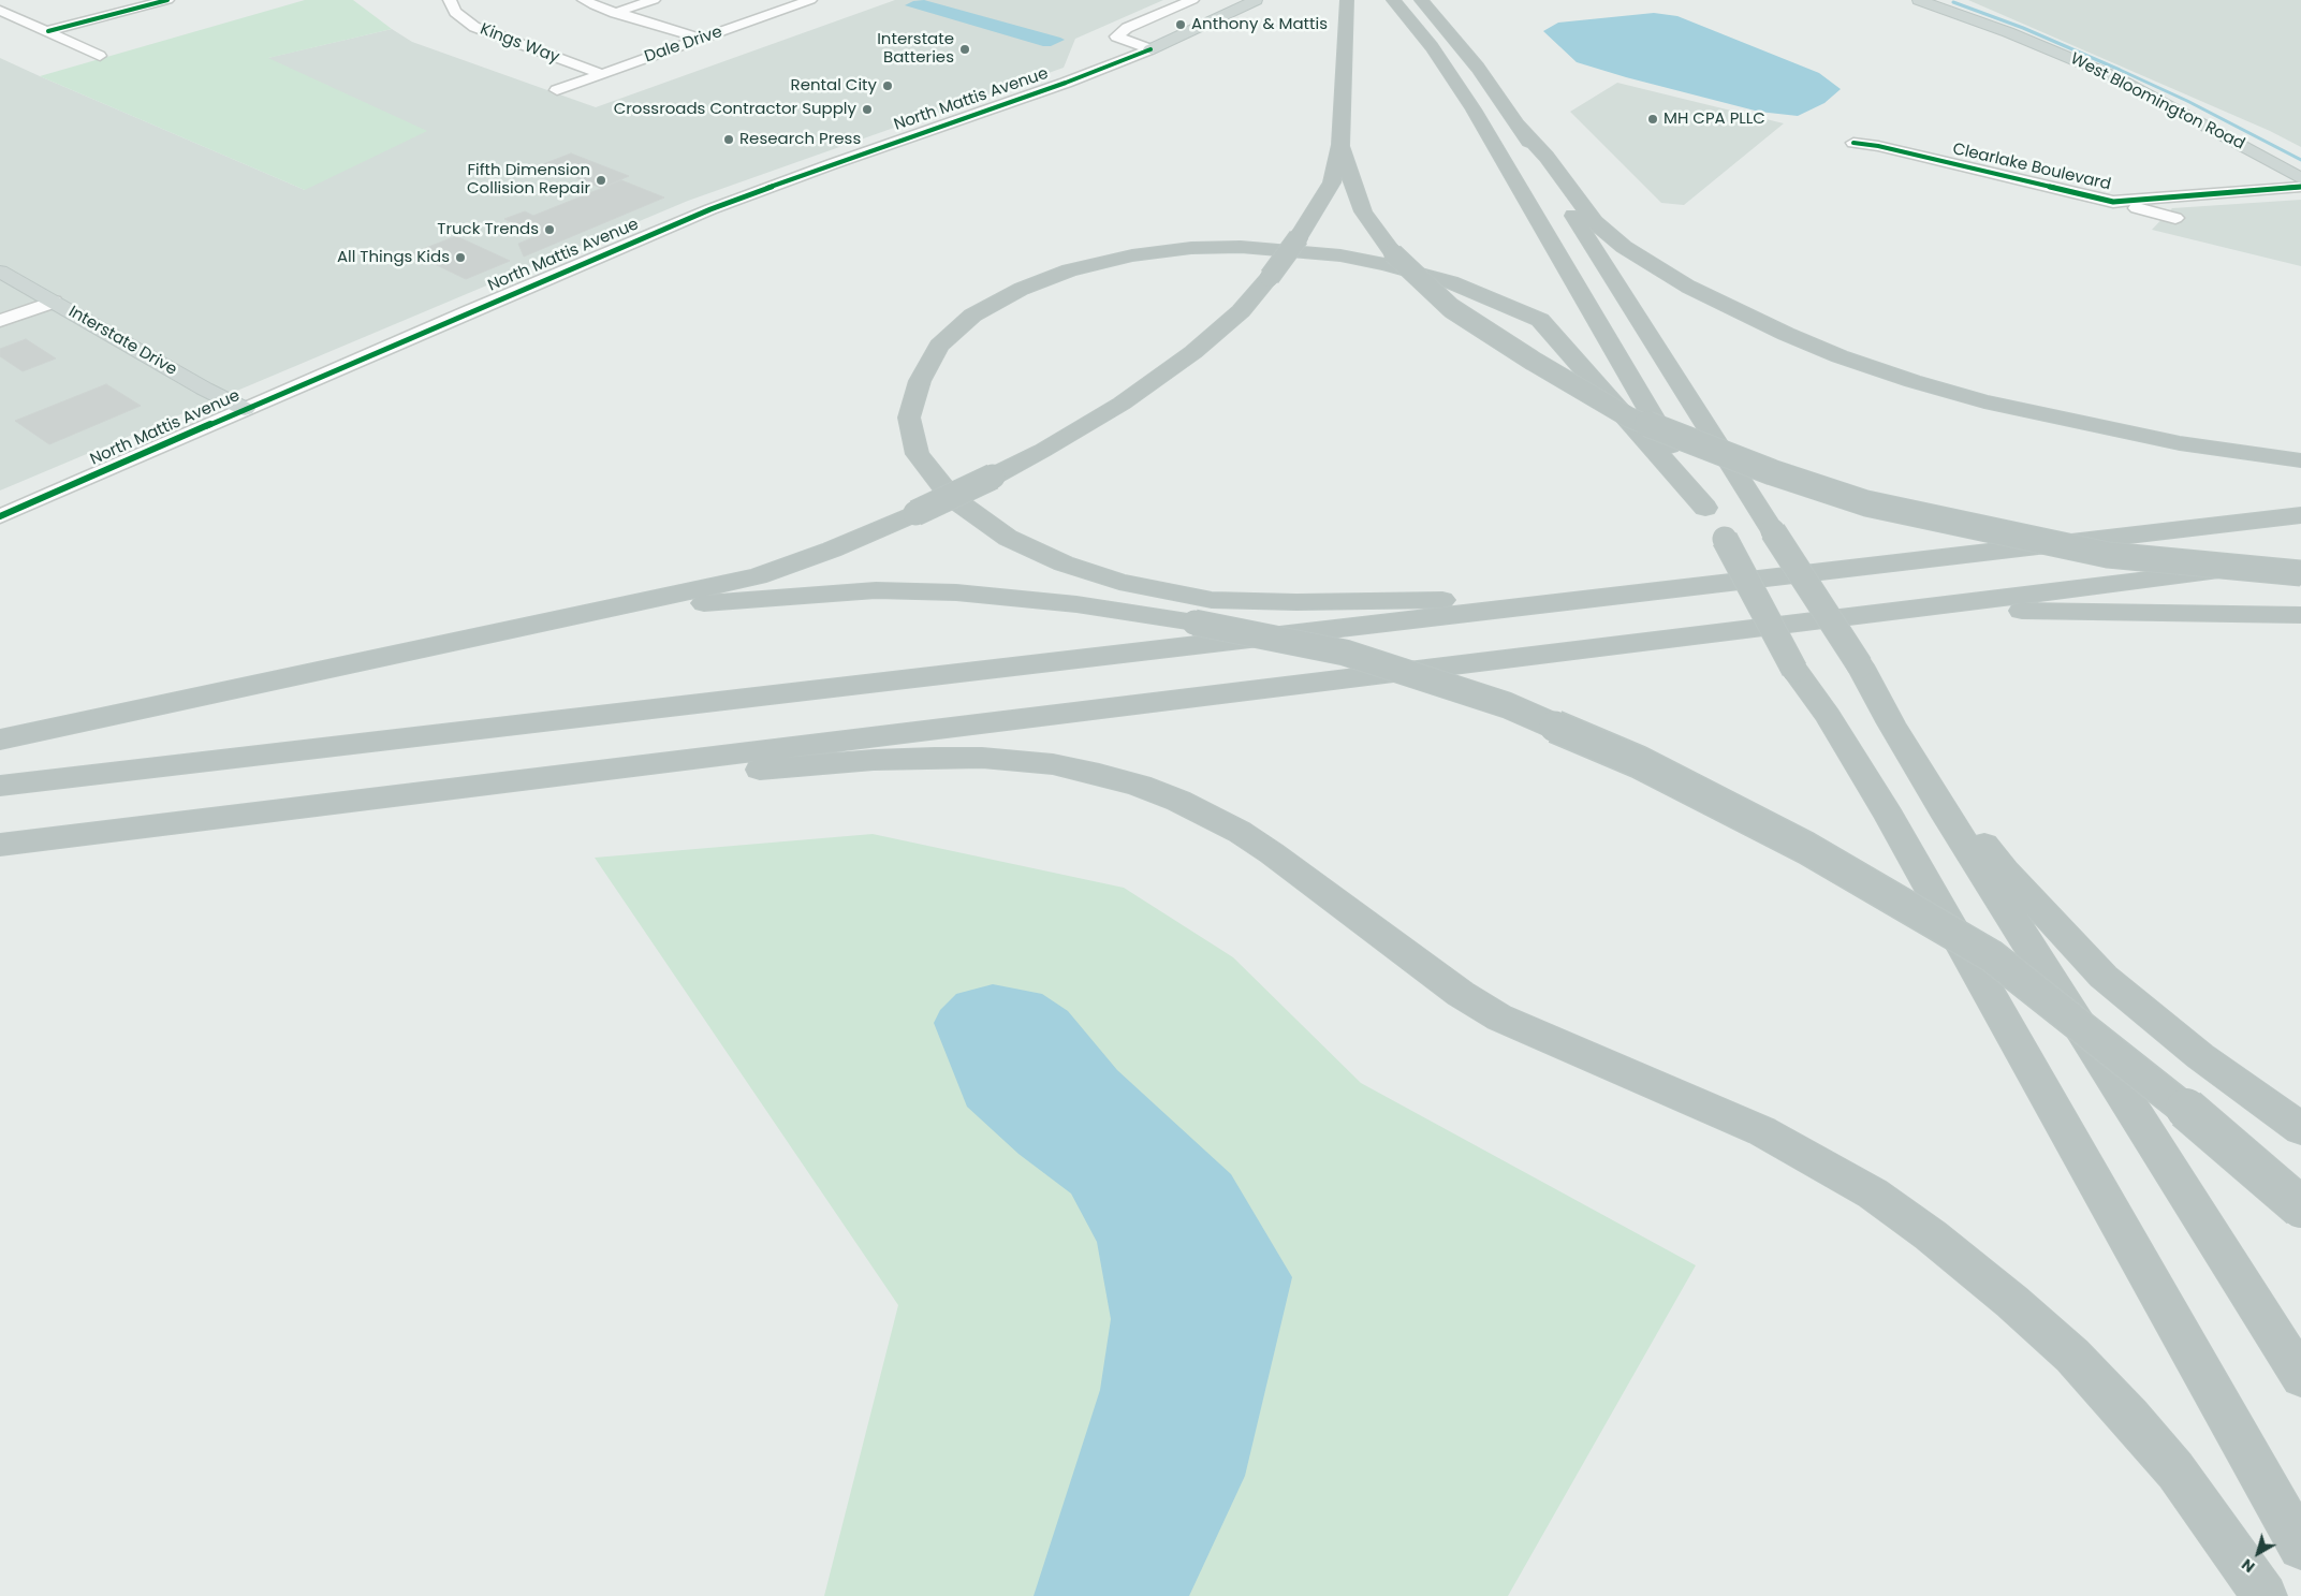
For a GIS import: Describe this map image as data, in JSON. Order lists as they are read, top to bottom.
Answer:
{
  "streets": {
    "main road": ["North Mattis Avenue", "West Bloomington Road", "Interstate Drive"],
    "street": ["Kings Way", "Dale Drive", "Clearlake Boulevard"]
  },
  "crossings": [
    ["Kings Way", "Dale Drive"],
    ["North Mattis Avenue", "Interstate Drive"]
  ],
  "places": [
    "Anthony & Mattis",
    "Interstate Batteries",
    "Rental City",
    "Crossroads Contractor Supply",
    "MH CPA PLLC",
    "Research Press",
    "Fifth Dimension Collision Repair",
    "Truck Trends",
    "All Things Kids"
  ],
  "north": "bottom left"
}
